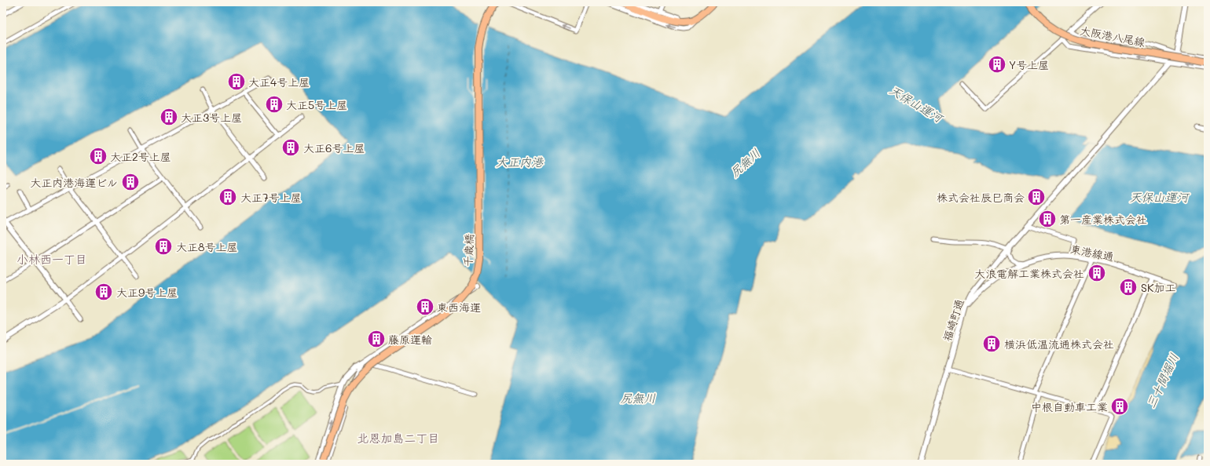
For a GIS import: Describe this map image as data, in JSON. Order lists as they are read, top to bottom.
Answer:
{
  "streets": {
    "main road": ["大阪港八尾線", "千歳橋"],
    "street": ["東港線通", "福崎町通"]
  },
  "crossings": [
    ["東港線通", "福崎町通"]
  ],
  "districts": ["小林西一丁目", "北恩加島二丁目"],
  "water": [
    "天保山運河",
    "大正内港",
    "尻無川",
    "三十間堀川"
  ],
  "places": {
    "building": [
      "Y号上屋",
      "大正4号上屋",
      "大正5号上屋",
      "大正3号上屋",
      "大正6号上屋",
      "大正2号上屋",
      "大正内港海運ビル",
      "大正7号上屋",
      "株式会社辰巳商会",
      "第一産業株式会社",
      "大正8号上屋",
      "大浪電解工業株式会社",
      "SK加工",
      "大正9号上屋",
      "東西海運",
      "藤原運輸",
      "横浜低温流通株式会社",
      "中根自動車工業"
    ]
  }
}
